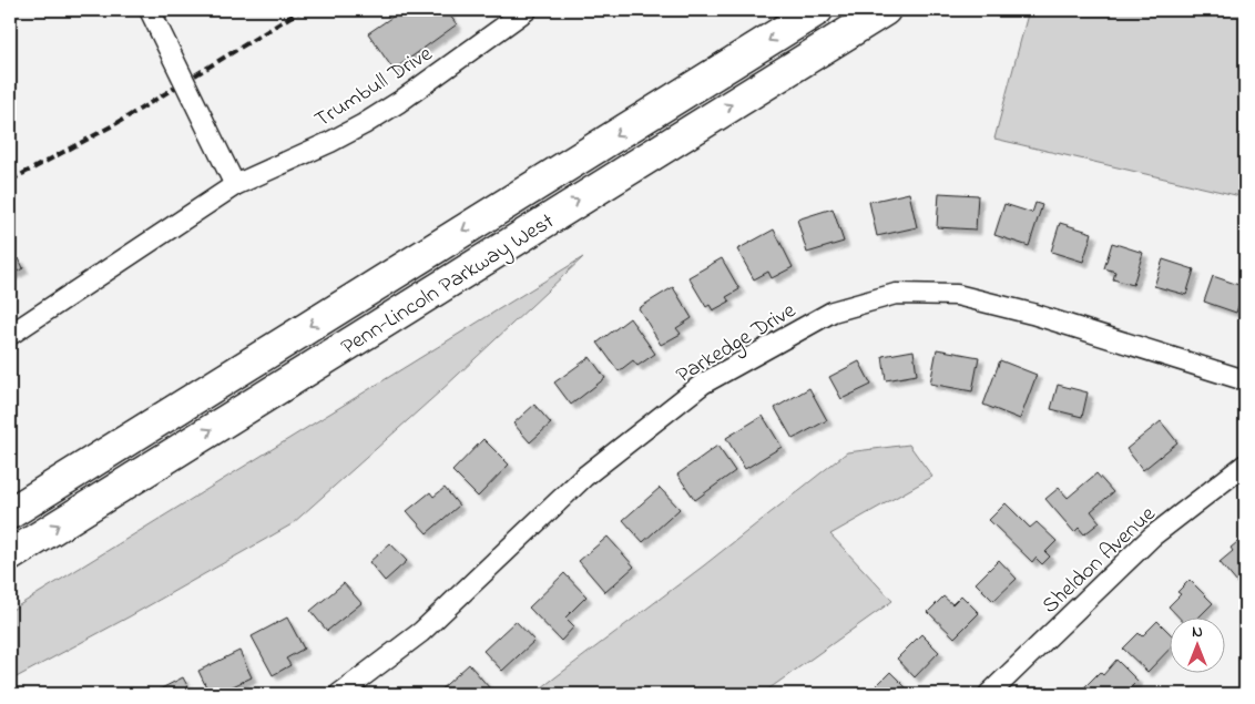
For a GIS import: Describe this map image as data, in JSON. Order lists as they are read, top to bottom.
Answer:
{
  "streets": {
    "highway": ["Penn-Lincoln Parkway West"],
    "street": ["Trumbull Drive", "Parkedge Drive", "Sheldon Avenue"]
  },
  "north": "top"
}
